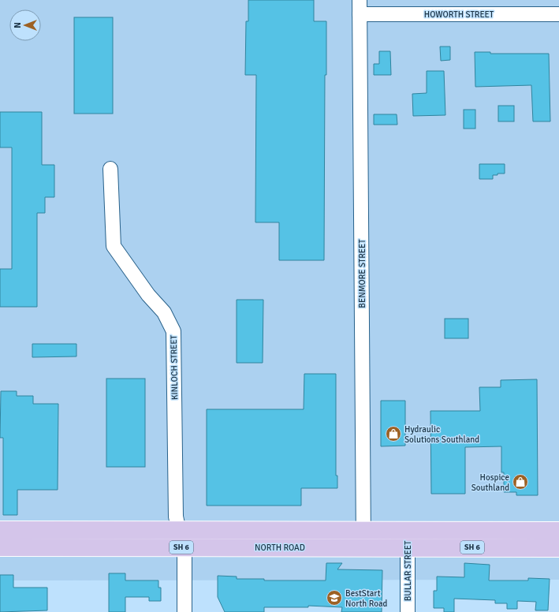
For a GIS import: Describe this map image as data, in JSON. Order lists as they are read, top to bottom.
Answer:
{
  "streets": {
    "main road": ["SH 6", "NORTH ROAD"],
    "street": [
      "HOWORTH STREET",
      "BENMORE STREET",
      "KINLOCH STREET",
      "BULLAR STREET"
    ]
  },
  "crossings": [
    ["HOWORTH STREET", "BENMORE STREET"],
    ["BENMORE STREET", "NORTH ROAD"],
    ["KINLOCH STREET", "NORTH ROAD"],
    ["NORTH ROAD", "BULLAR STREET"]
  ],
  "places": {
    "shop": ["Hydraulic Solutions Southland", "Hospice Southland"],
    "school or university": ["BestStart North Road"]
  },
  "north": "left"
}
